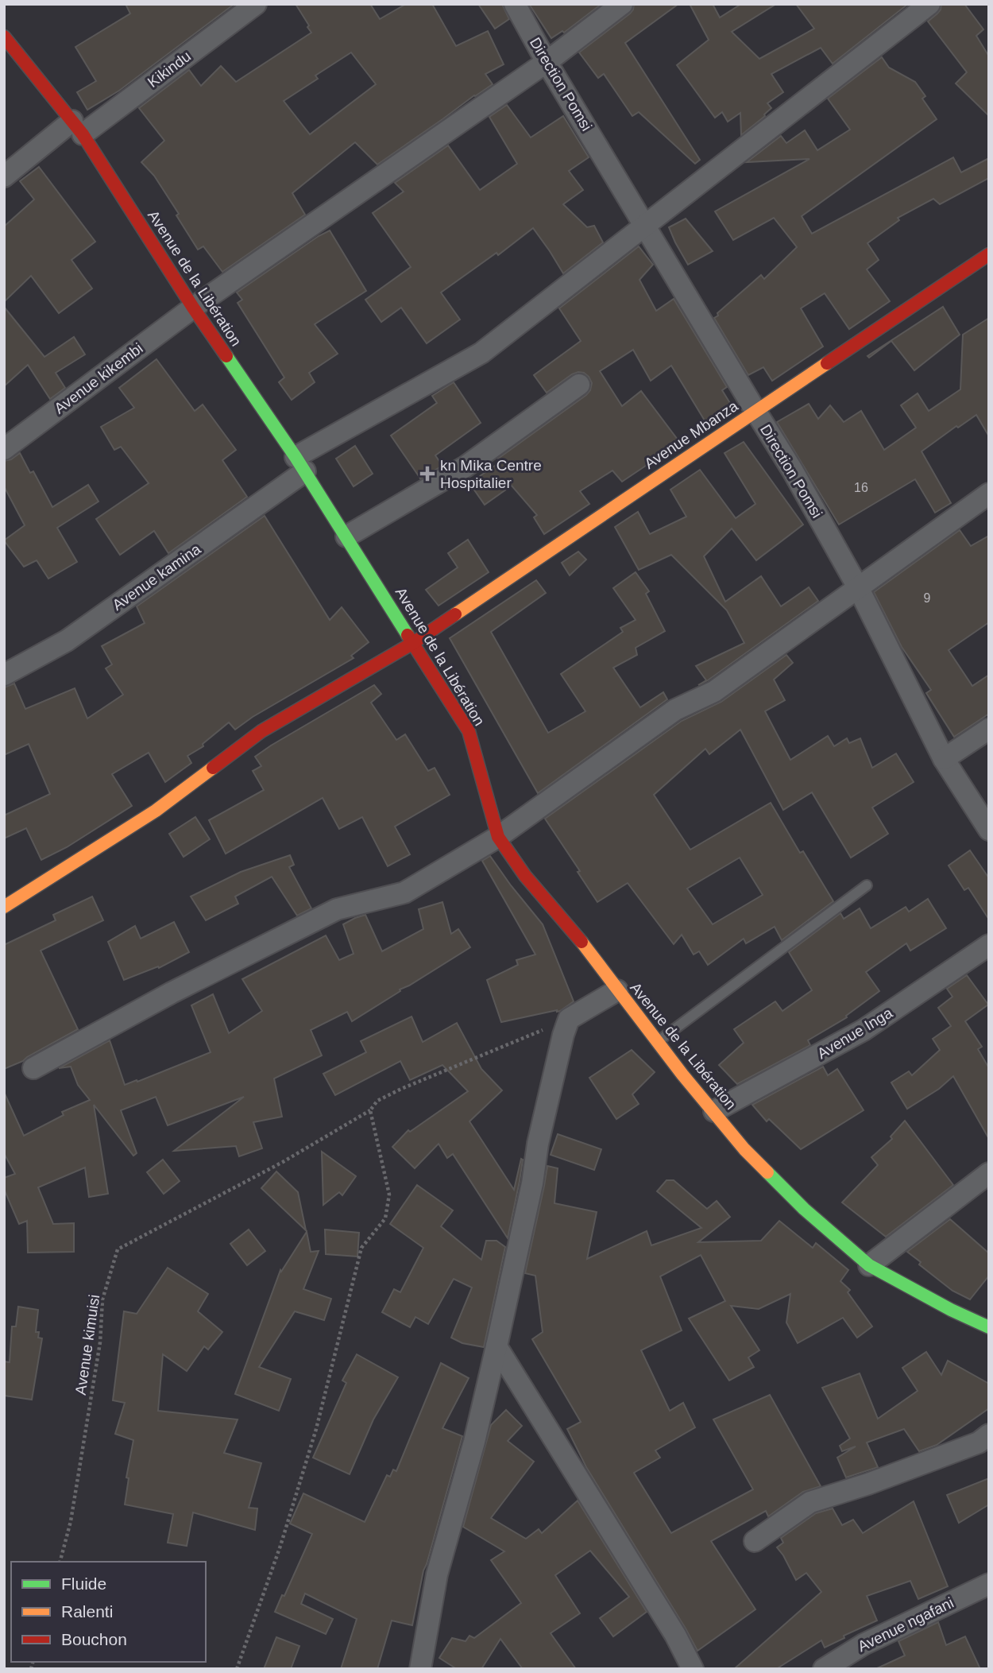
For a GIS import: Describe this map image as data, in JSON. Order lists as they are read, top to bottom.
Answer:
{
  "streets": {
    "main road": ["Avenue de la Libération", "Avenue Mbanza"],
    "street": [
      "Kikindu",
      "Direction Pomsi",
      "Avenue kikembi",
      "Avenue kamina",
      "Avenue Inga",
      "Avenue ngafani"
    ],
    "path": ["Avenue kimuisi"]
  },
  "crossings": [
    ["Kikindu", "Avenue de la Libération"],
    ["Direction Pomsi", "Avenue kikembi"],
    ["Direction Pomsi", "Avenue Mbanza"],
    ["Direction Pomsi", "Avenue kamina"],
    ["Avenue de la Libération", "Avenue kikembi"],
    ["Avenue de la Libération", "Avenue Mbanza"],
    ["Avenue de la Libération", "Avenue kamina"],
    ["Avenue de la Libération", "Avenue Inga"]
  ],
  "places": {
    "health": ["kn Mika Centre Hospitalier"]
  },
  "house_numbers": ["16", "9"],
  "legend": ["Fluide", "Ralenti", "Bouchon"]
}
